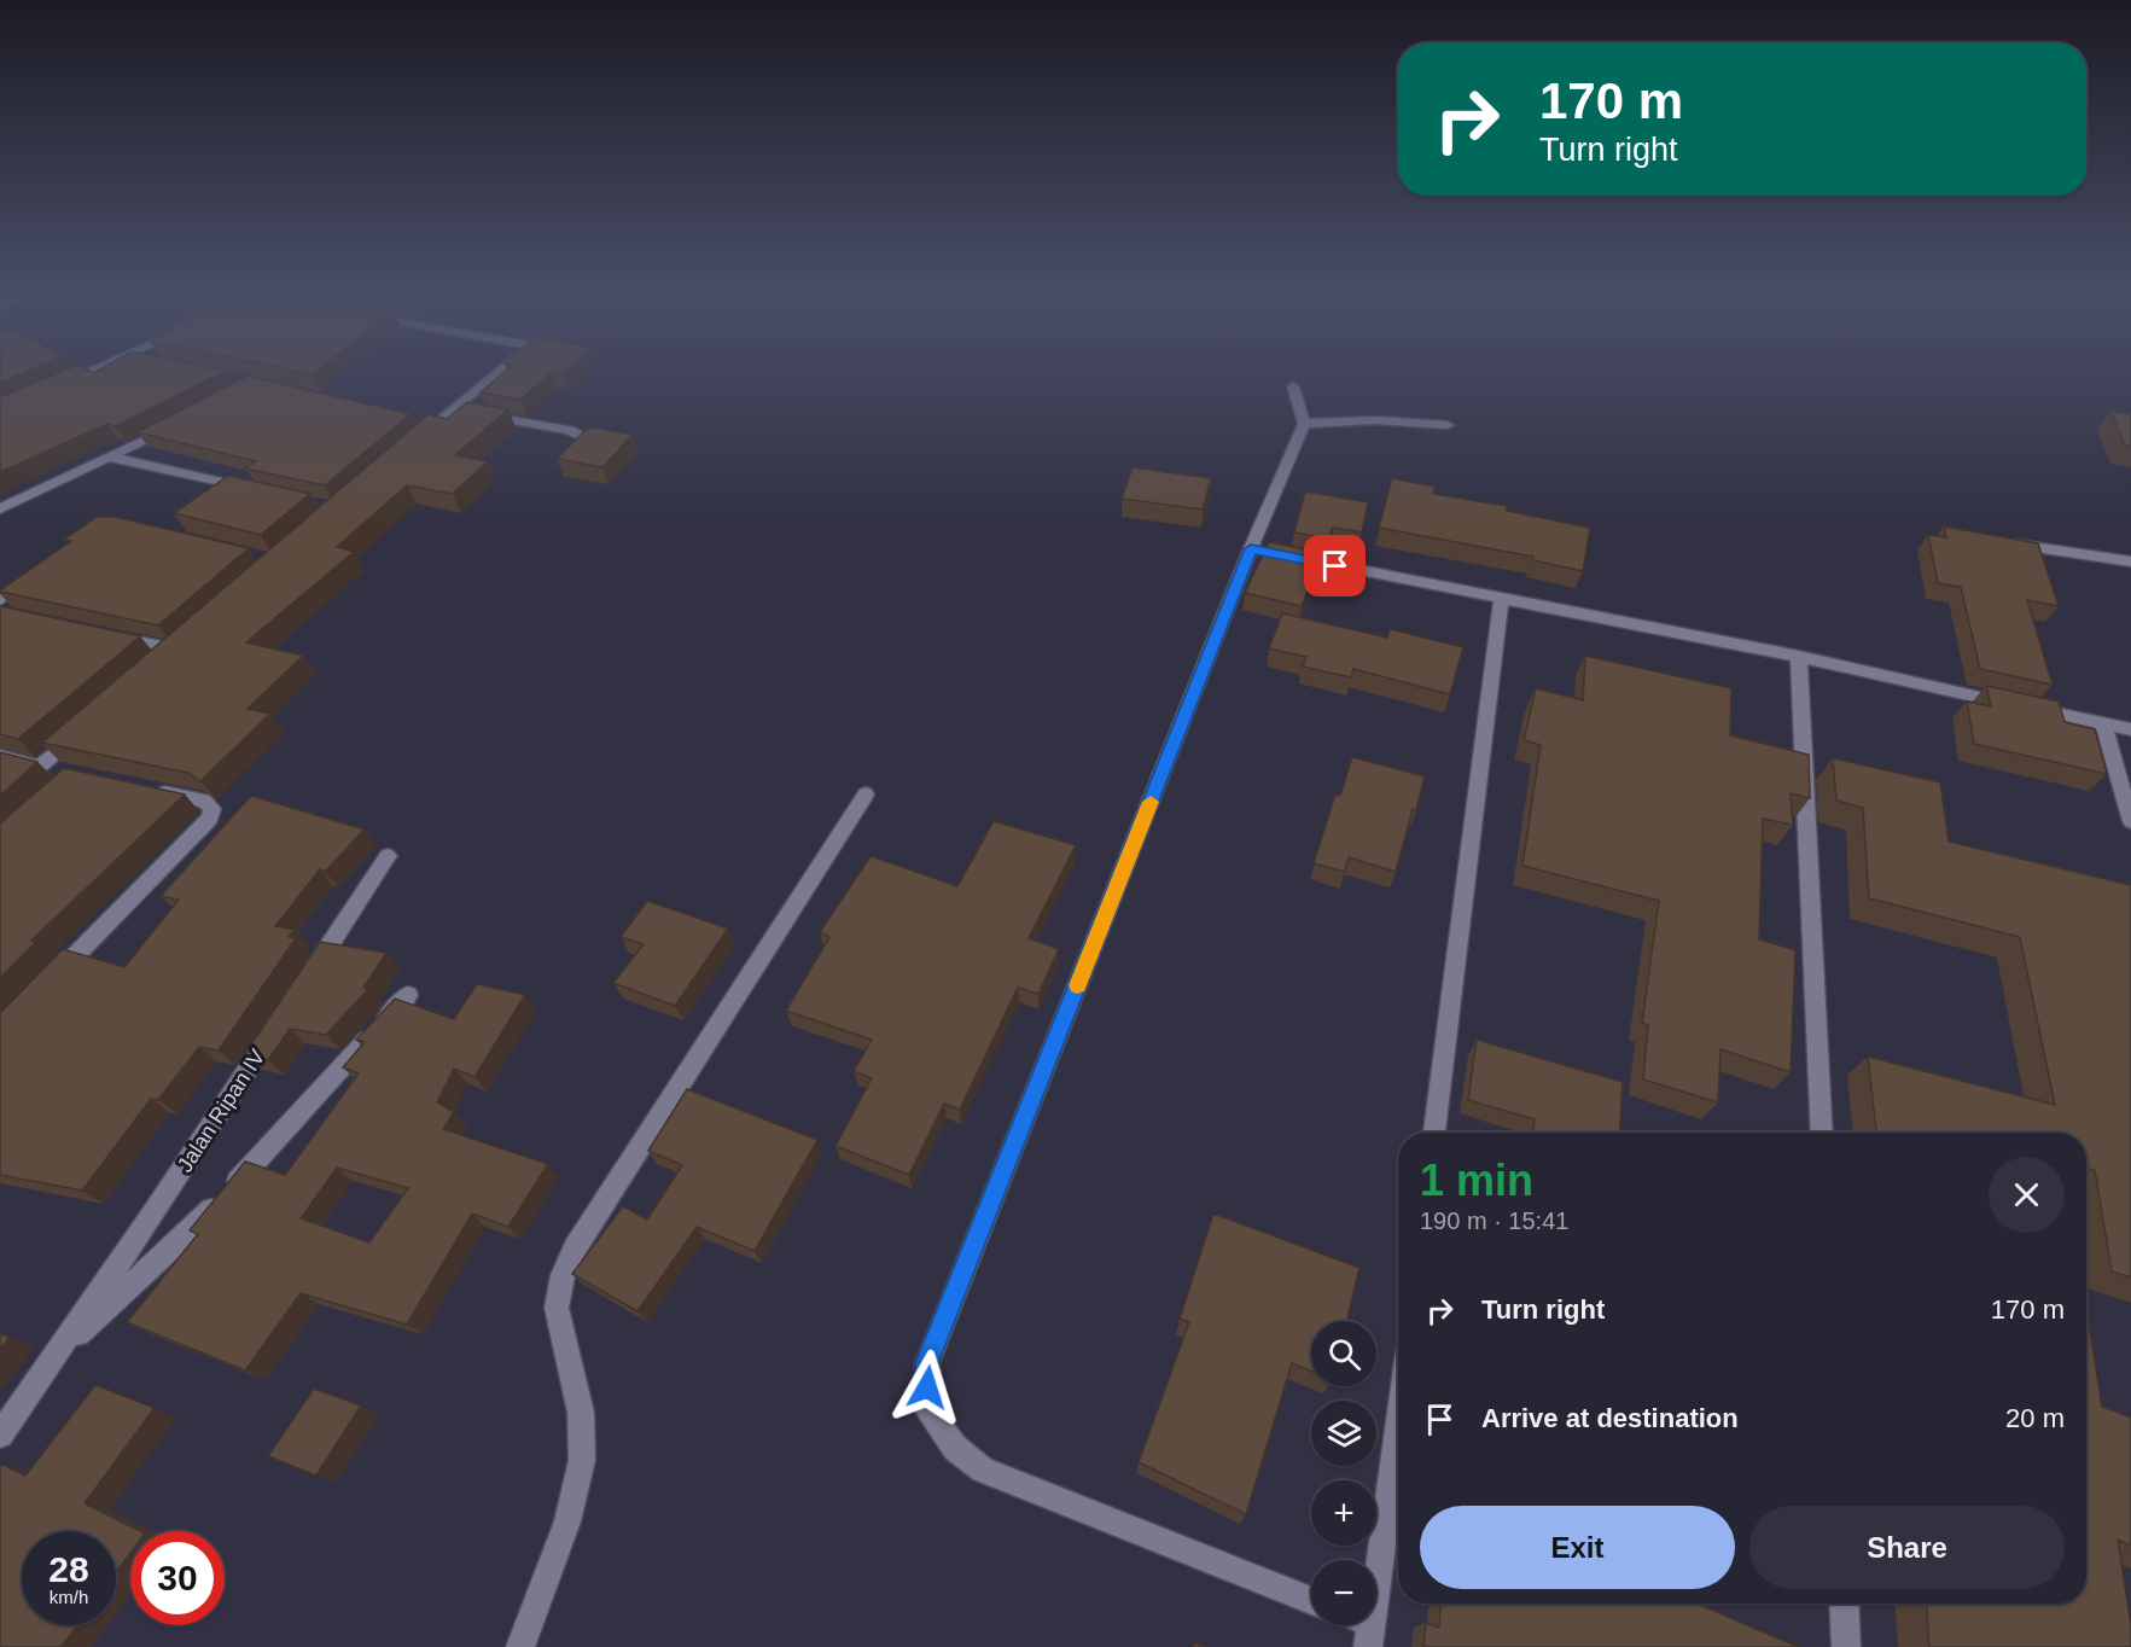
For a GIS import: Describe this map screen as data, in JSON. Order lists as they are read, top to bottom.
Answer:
{
  "streets": {
    "street": ["Jalan Ripan IV"]
  },
  "page": {
    "turn": ["170 m", "Turn right"],
    "heading": ["1 min", "190 m · 15:41"],
    "list": [
      {
        "name": "Turn right",
        "value": "170 m"
      },
      {
        "name": "Arrive at destination",
        "value": "20 m"
      }
    ],
    "map_buttons": ["+", "−"],
    "buttons": ["Exit", "Share"],
    "speed": "28 km/h",
    "limit": "30"
  }
}
